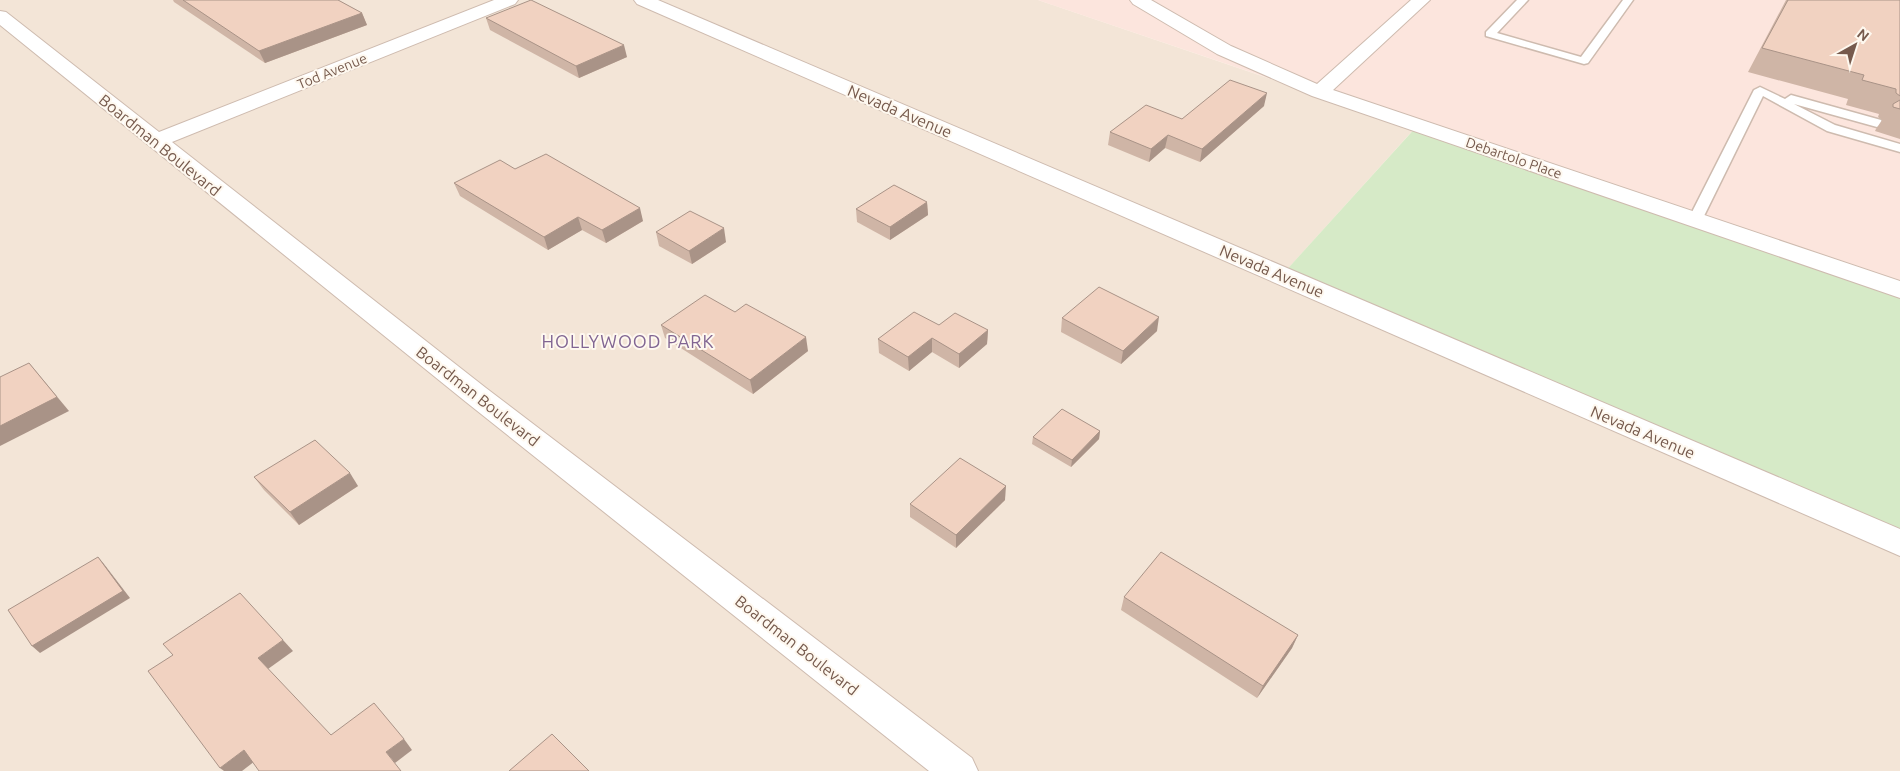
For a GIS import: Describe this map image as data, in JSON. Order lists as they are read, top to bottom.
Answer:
{
  "streets": {
    "street": [
      "Tod Avenue",
      "Nevada Avenue",
      "Boardman Boulevard",
      "Debartolo Place"
    ]
  },
  "crossings": [
    ["Tod Avenue", "Boardman Boulevard"]
  ],
  "districts": ["HOLLYWOOD PARK"],
  "north": "top right"
}
